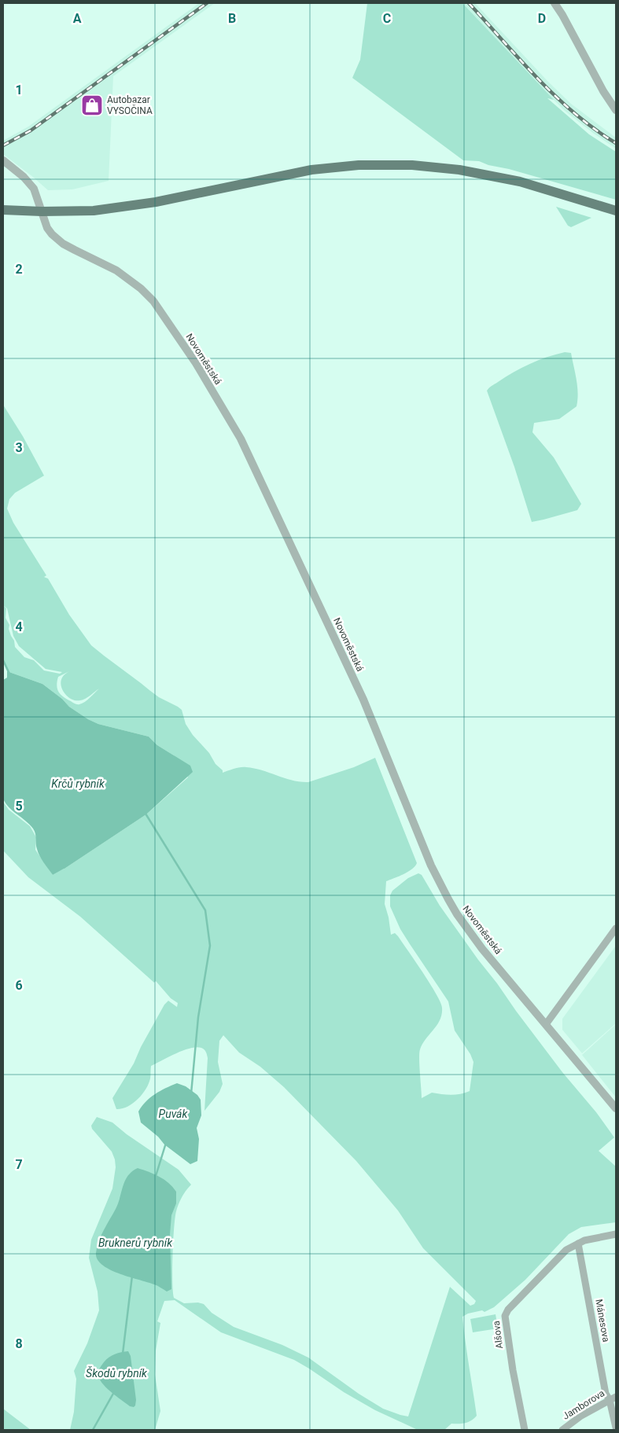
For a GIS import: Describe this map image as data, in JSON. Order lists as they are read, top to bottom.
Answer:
{
  "streets": {
    "street": [
      "Novoměstská",
      "Mánesova",
      "Alšova",
      "Jamborova"
    ]
  },
  "crossings": [
    ["Mánesova", "Alšova"],
    ["Mánesova", "Jamborova"]
  ],
  "water": [
    "Krčů rybník",
    "Puvák",
    "Bruknerů rybník",
    "Škodů rybník"
  ],
  "places": {
    "shop": ["Autobazar VYSOČINA"]
  },
  "grid": {
    "columns": [
      "A",
      "B",
      "C",
      "D"
    ],
    "rows": [
      "1",
      "2",
      "3",
      "4",
      "5",
      "6",
      "7",
      "8"
    ]
  }
}
